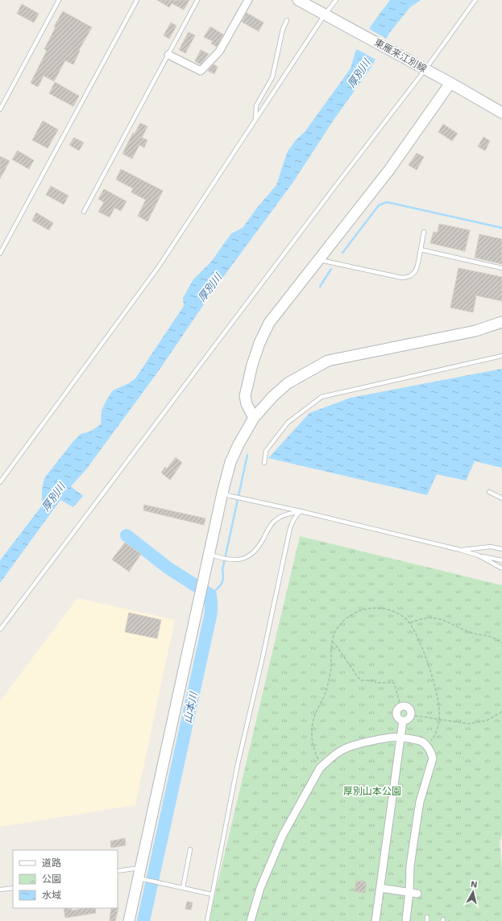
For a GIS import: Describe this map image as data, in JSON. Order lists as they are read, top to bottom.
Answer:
{
  "streets": {
    "street": ["東雁来江別線"]
  },
  "water": ["厚別川", "山本川"],
  "parks": ["厚別山本公園"],
  "legend": ["道路", "公園", "水域"],
  "north": "top"
}
